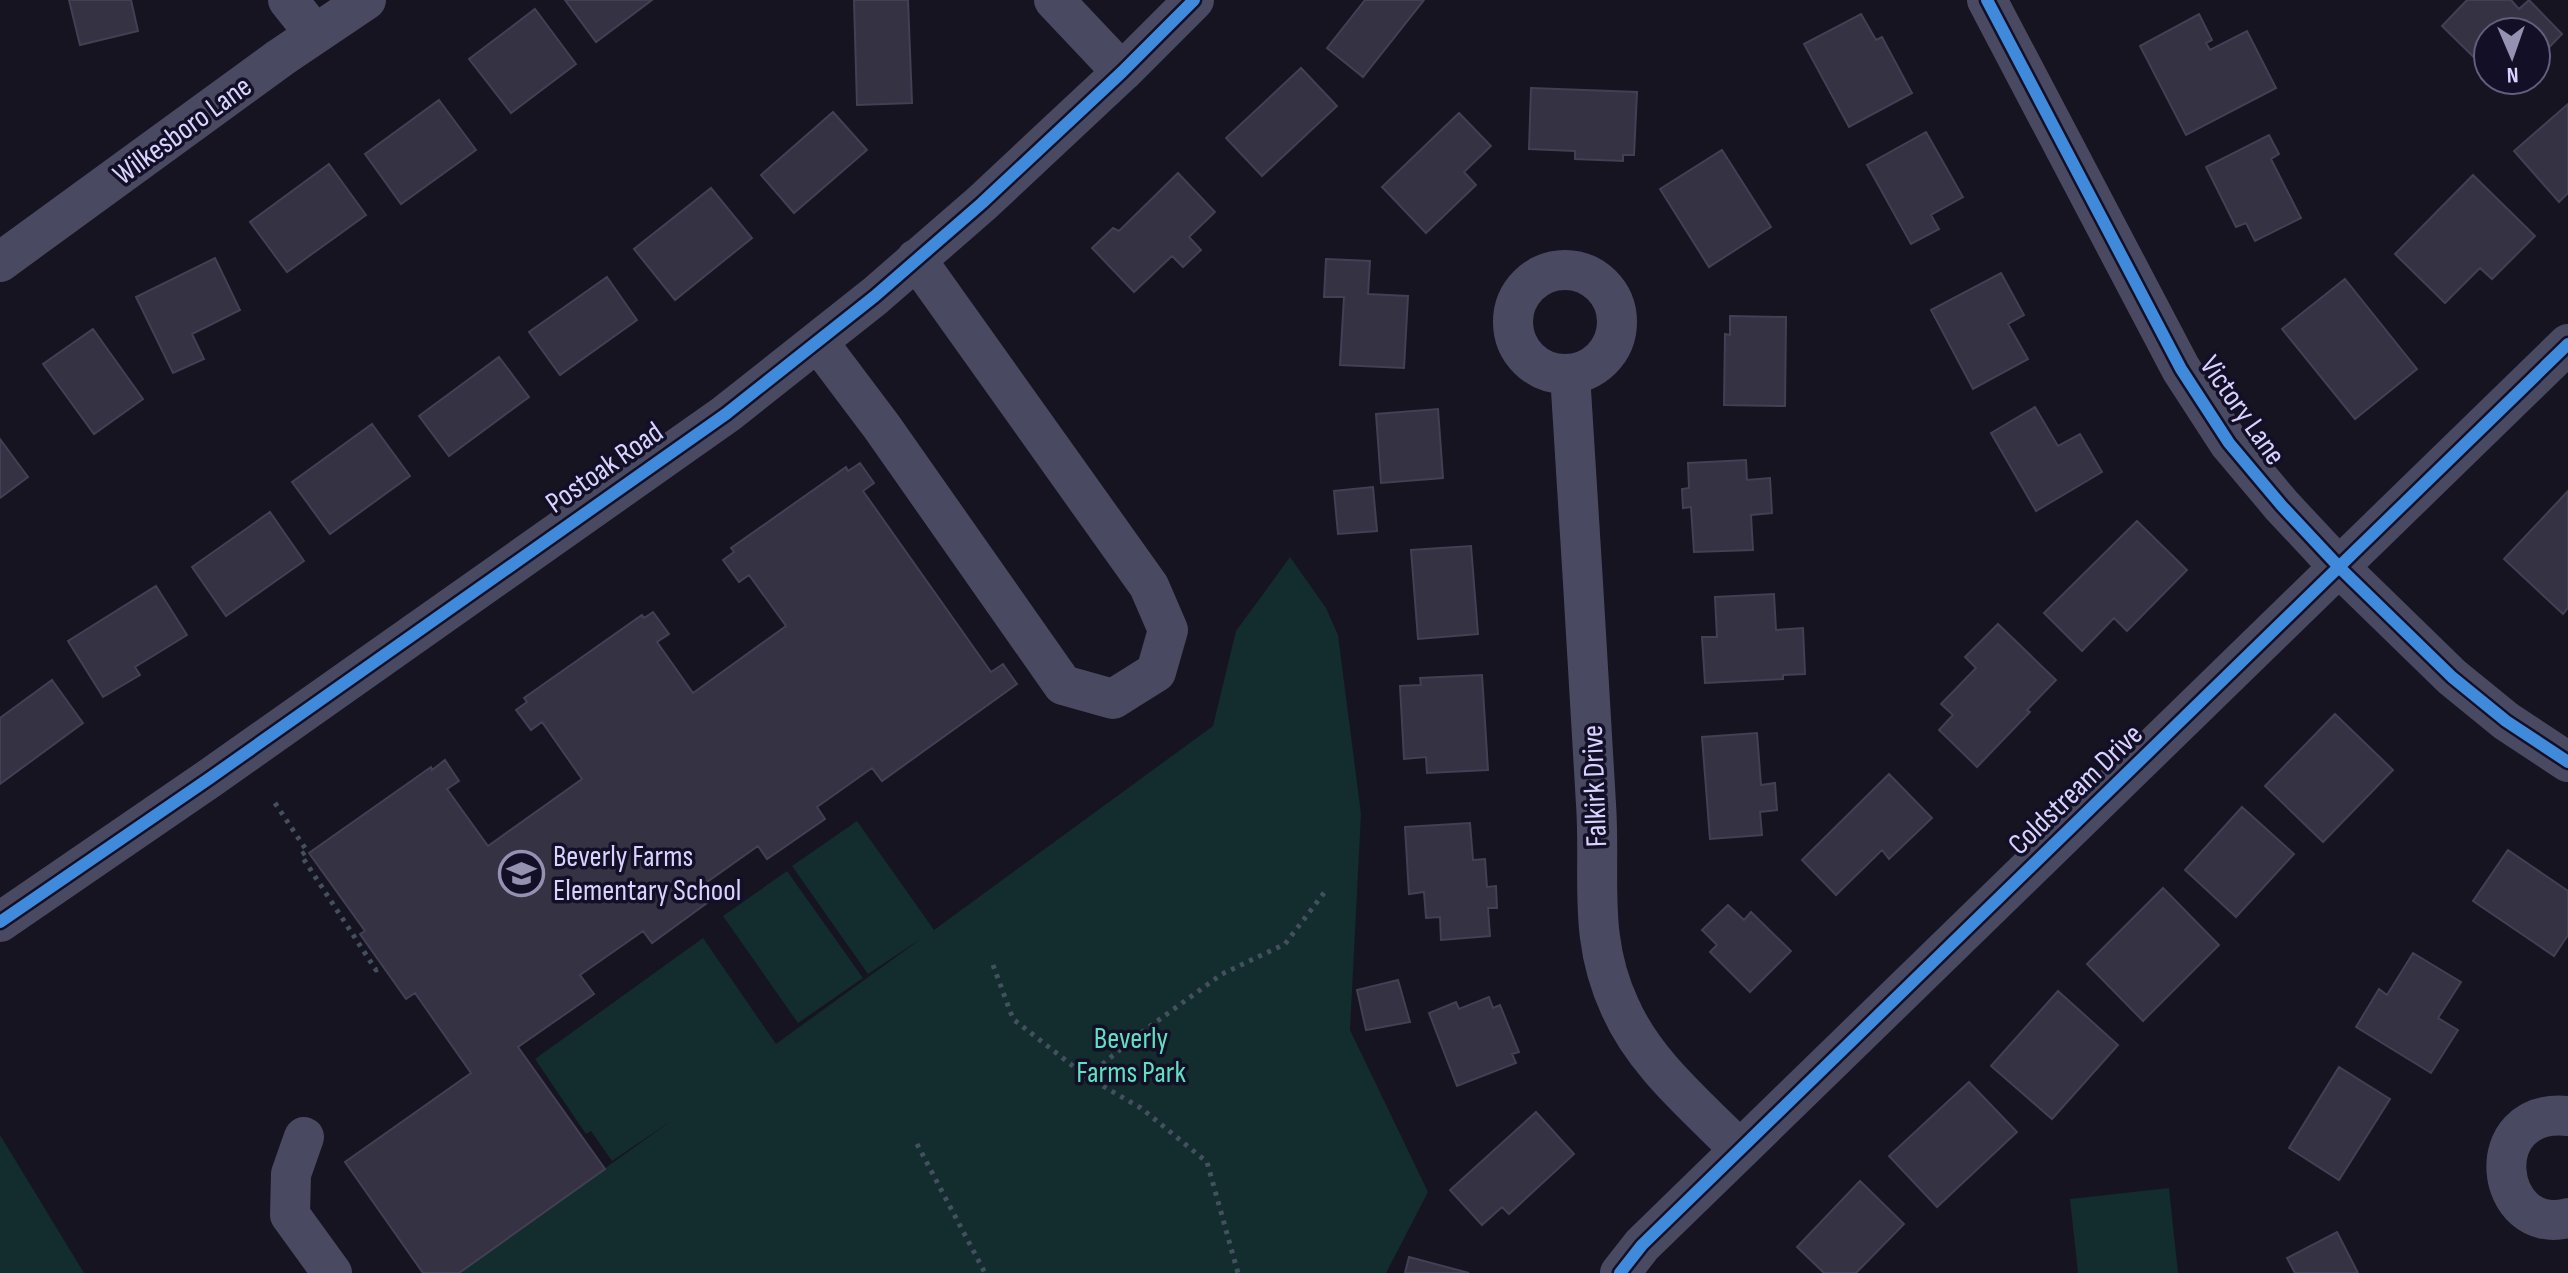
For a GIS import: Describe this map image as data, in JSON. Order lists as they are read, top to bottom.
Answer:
{
  "streets": {
    "street": [
      "Wilkesboro Lane",
      "Victory Lane",
      "Postoak Road",
      "Falkirk Drive",
      "Coldstream Drive"
    ]
  },
  "crossings": [
    ["Victory Lane", "Coldstream Drive"],
    ["Falkirk Drive", "Coldstream Drive"]
  ],
  "parks": ["Beverly Farms Park"],
  "places": {
    "school or university": ["Beverly Farms Elementary School"]
  },
  "north": "bottom"
}
